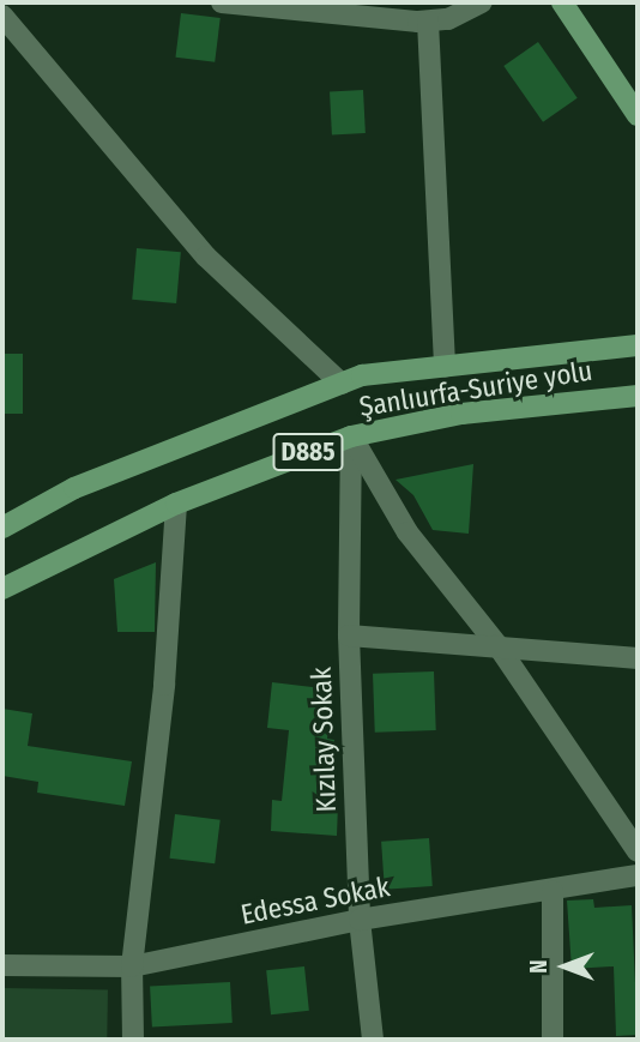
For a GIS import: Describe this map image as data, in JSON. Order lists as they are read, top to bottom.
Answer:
{
  "streets": {
    "main road": ["Şanlıurfa-Suriye yolu", "D885"],
    "street": ["Kızılay Sokak", "Edessa Sokak"]
  },
  "crossings": [
    ["Şanlıurfa-Suriye yolu", "Kızılay Sokak"],
    ["Kızılay Sokak", "Edessa Sokak"]
  ],
  "north": "left"
}
